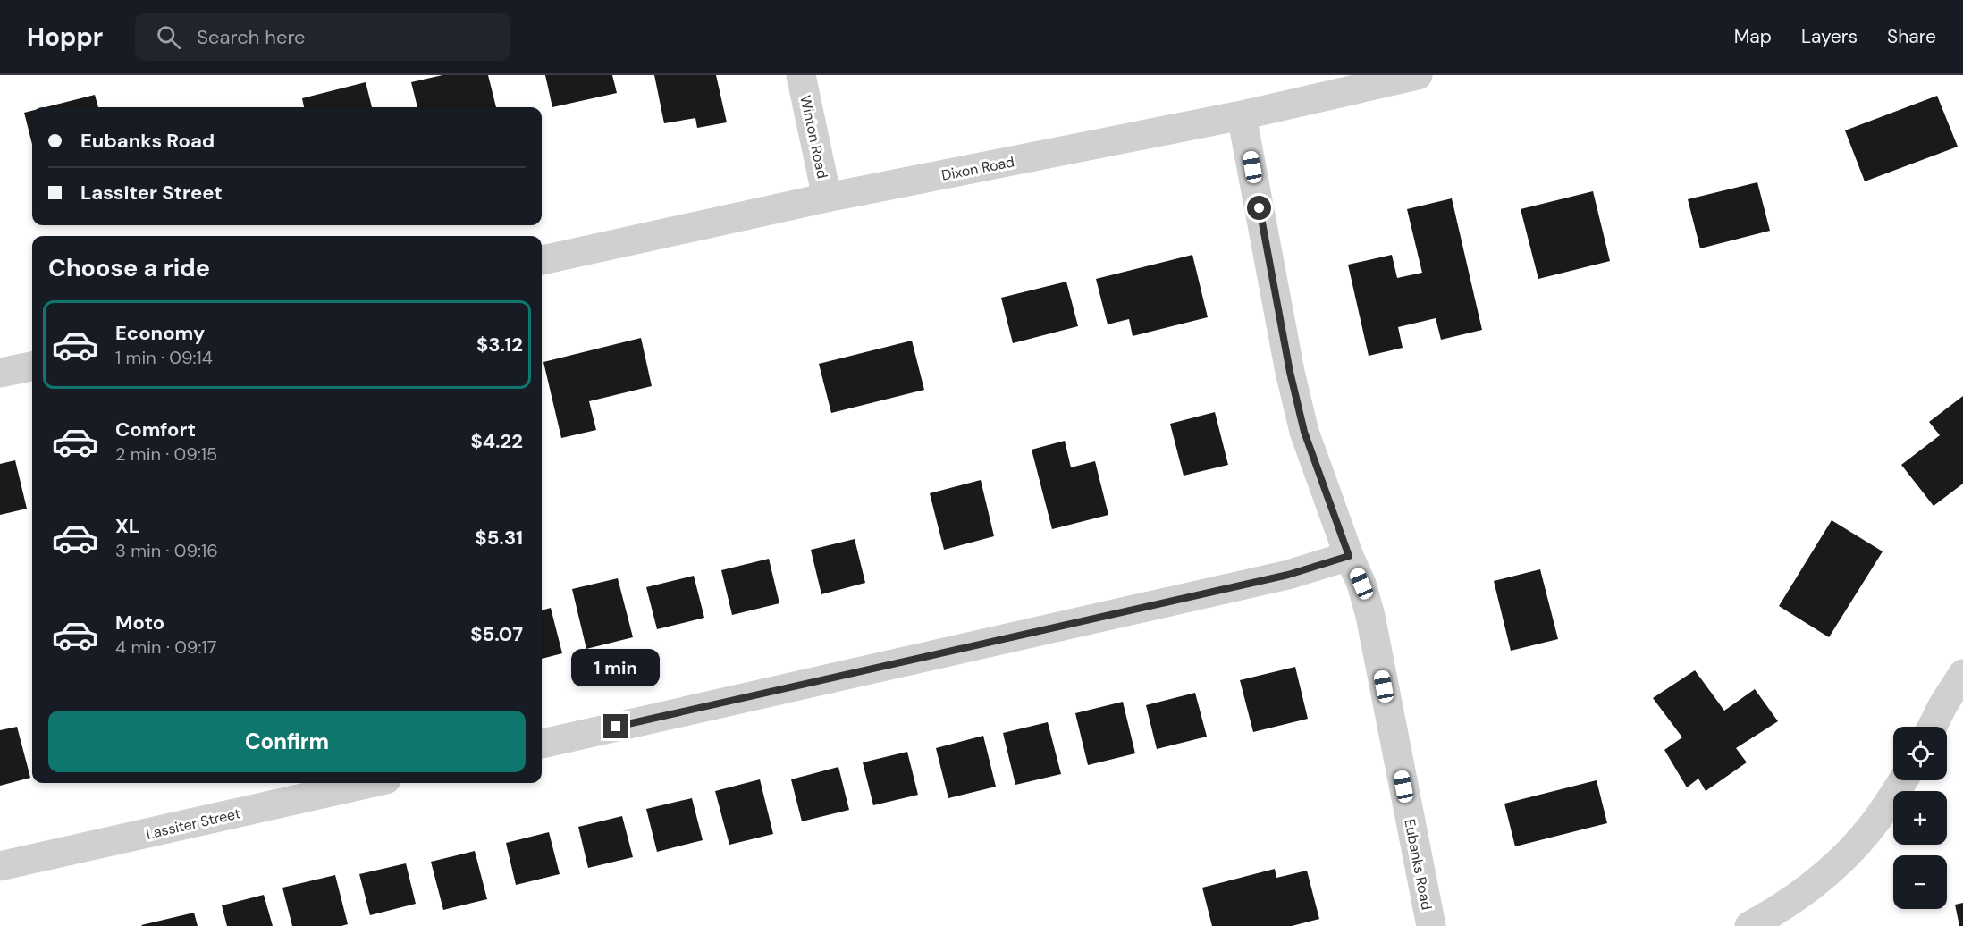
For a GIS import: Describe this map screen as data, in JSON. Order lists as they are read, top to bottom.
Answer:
{
  "streets": {
    "street": [
      "Winton Road",
      "Dixon Road",
      "Lassiter Street",
      "Eubanks Road"
    ]
  },
  "crossings": [
    ["Winton Road", "Dixon Road"],
    ["Dixon Road", "Eubanks Road"]
  ],
  "page": {
    "header": "Hoppr",
    "search": "Search here",
    "nav": ["Map", "Layers", "Share"],
    "banner": ["Eubanks Road", "Lassiter Street"],
    "heading": "Choose a ride",
    "list": [
      {
        "name": "Economy",
        "note": "1 min · 09:14",
        "value": "$3.12"
      },
      {
        "name": "Comfort",
        "note": "2 min · 09:15",
        "value": "$4.22"
      },
      {
        "name": "XL",
        "note": "3 min · 09:16",
        "value": "$5.31"
      },
      {
        "name": "Moto",
        "note": "4 min · 09:17",
        "value": "$5.07"
      }
    ],
    "bubble": "1 min",
    "buttons": "Confirm",
    "map_buttons": ["+", "−"]
  }
}
